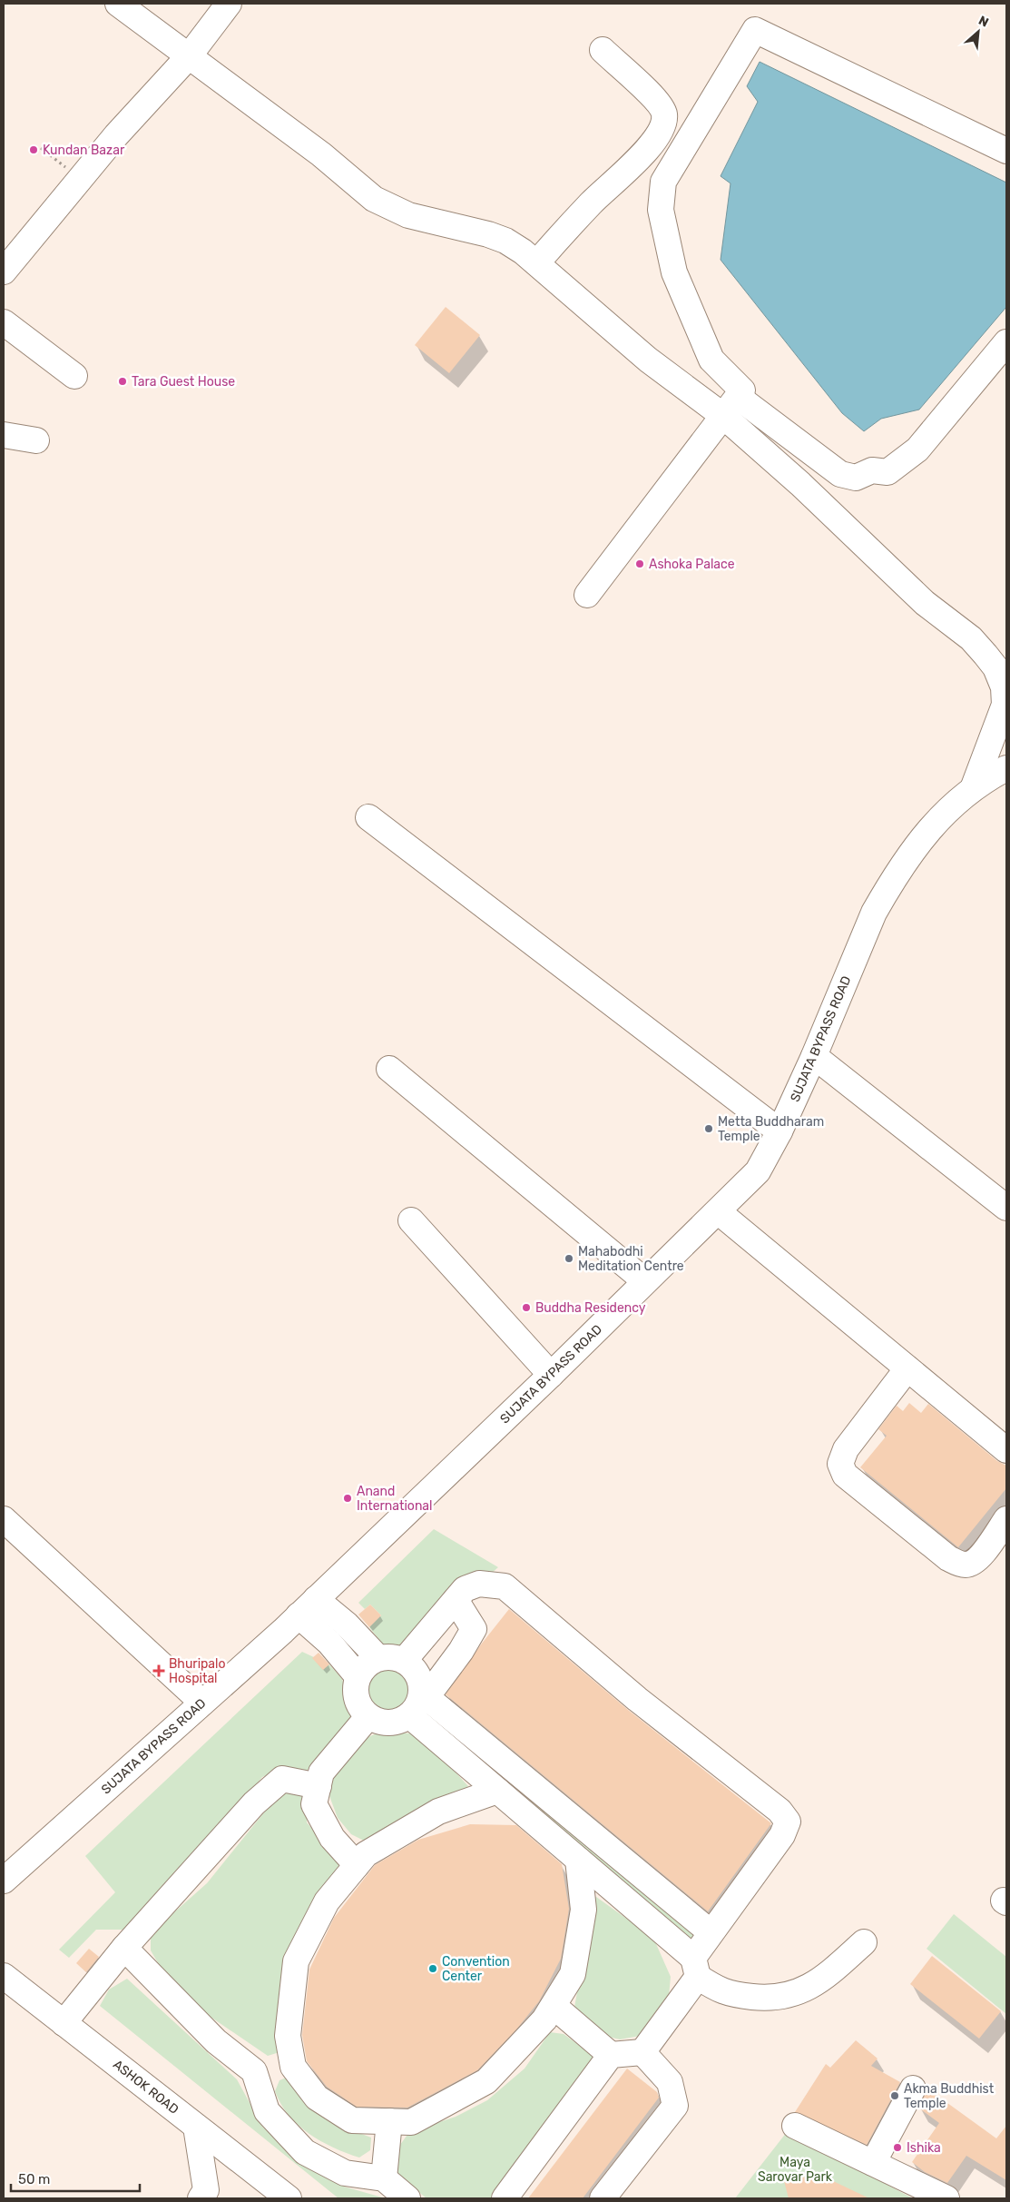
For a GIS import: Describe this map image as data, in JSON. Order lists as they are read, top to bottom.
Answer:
{
  "streets": {
    "street": ["SUJATA BYPASS ROAD", "ASHOK ROAD"]
  },
  "parks": ["Maya Sarovar Park"],
  "places": {
    "other": [
      "Kundan Bazar",
      "Tara Guest House",
      "Ashoka Palace",
      "Metta Buddharam Temple",
      "Mahabodhi Meditation Centre",
      "Buddha Residency",
      "Anand International",
      "Convention Center",
      "Akma Buddhist Temple",
      "Ishika"
    ],
    "health": ["Bhuripalo Hospital"]
  },
  "scale_bar": "50 m",
  "north": "top right"
}
